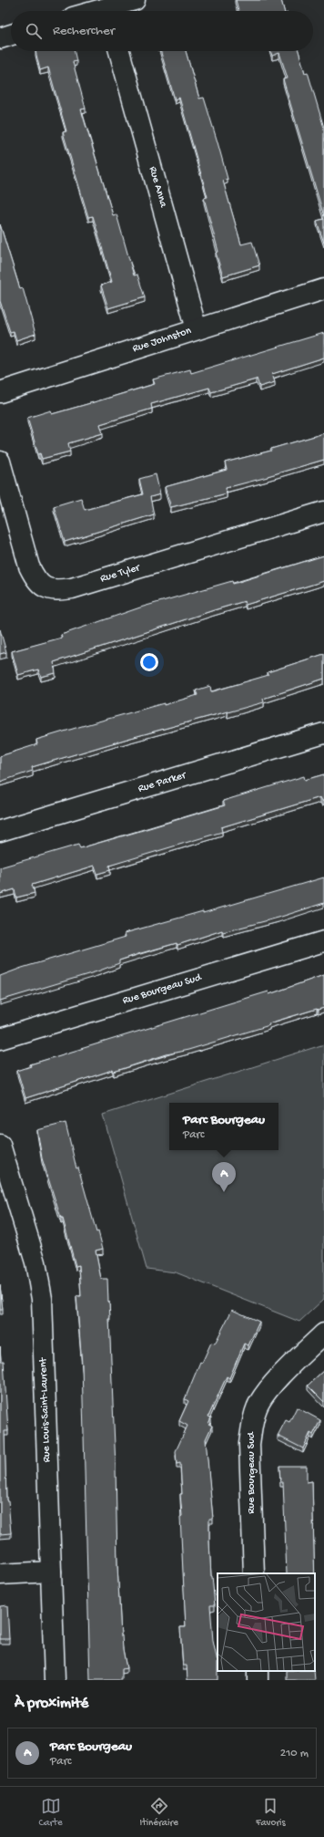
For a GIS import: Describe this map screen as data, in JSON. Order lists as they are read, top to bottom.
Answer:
{
  "streets": {
    "street": [
      "Rue Anna",
      "Rue Johnston",
      "Rue Tyler",
      "Rue Parker",
      "Rue Bourgeau Sud",
      "Rue Louis-Saint-Laurent"
    ]
  },
  "crossings": [
    ["Rue Anna", "Rue Johnston"]
  ],
  "page": {
    "search": "Rechercher",
    "popup": ["Parc Bourgeau", "Parc"],
    "pins": "A",
    "heading": "À proximité",
    "list": [
      {
        "mark": "A",
        "name": "Parc Bourgeau",
        "note": "Parc",
        "value": "210 m"
      }
    ],
    "nav": ["Carte", "Itinéraire", "Favoris"]
  }
}
